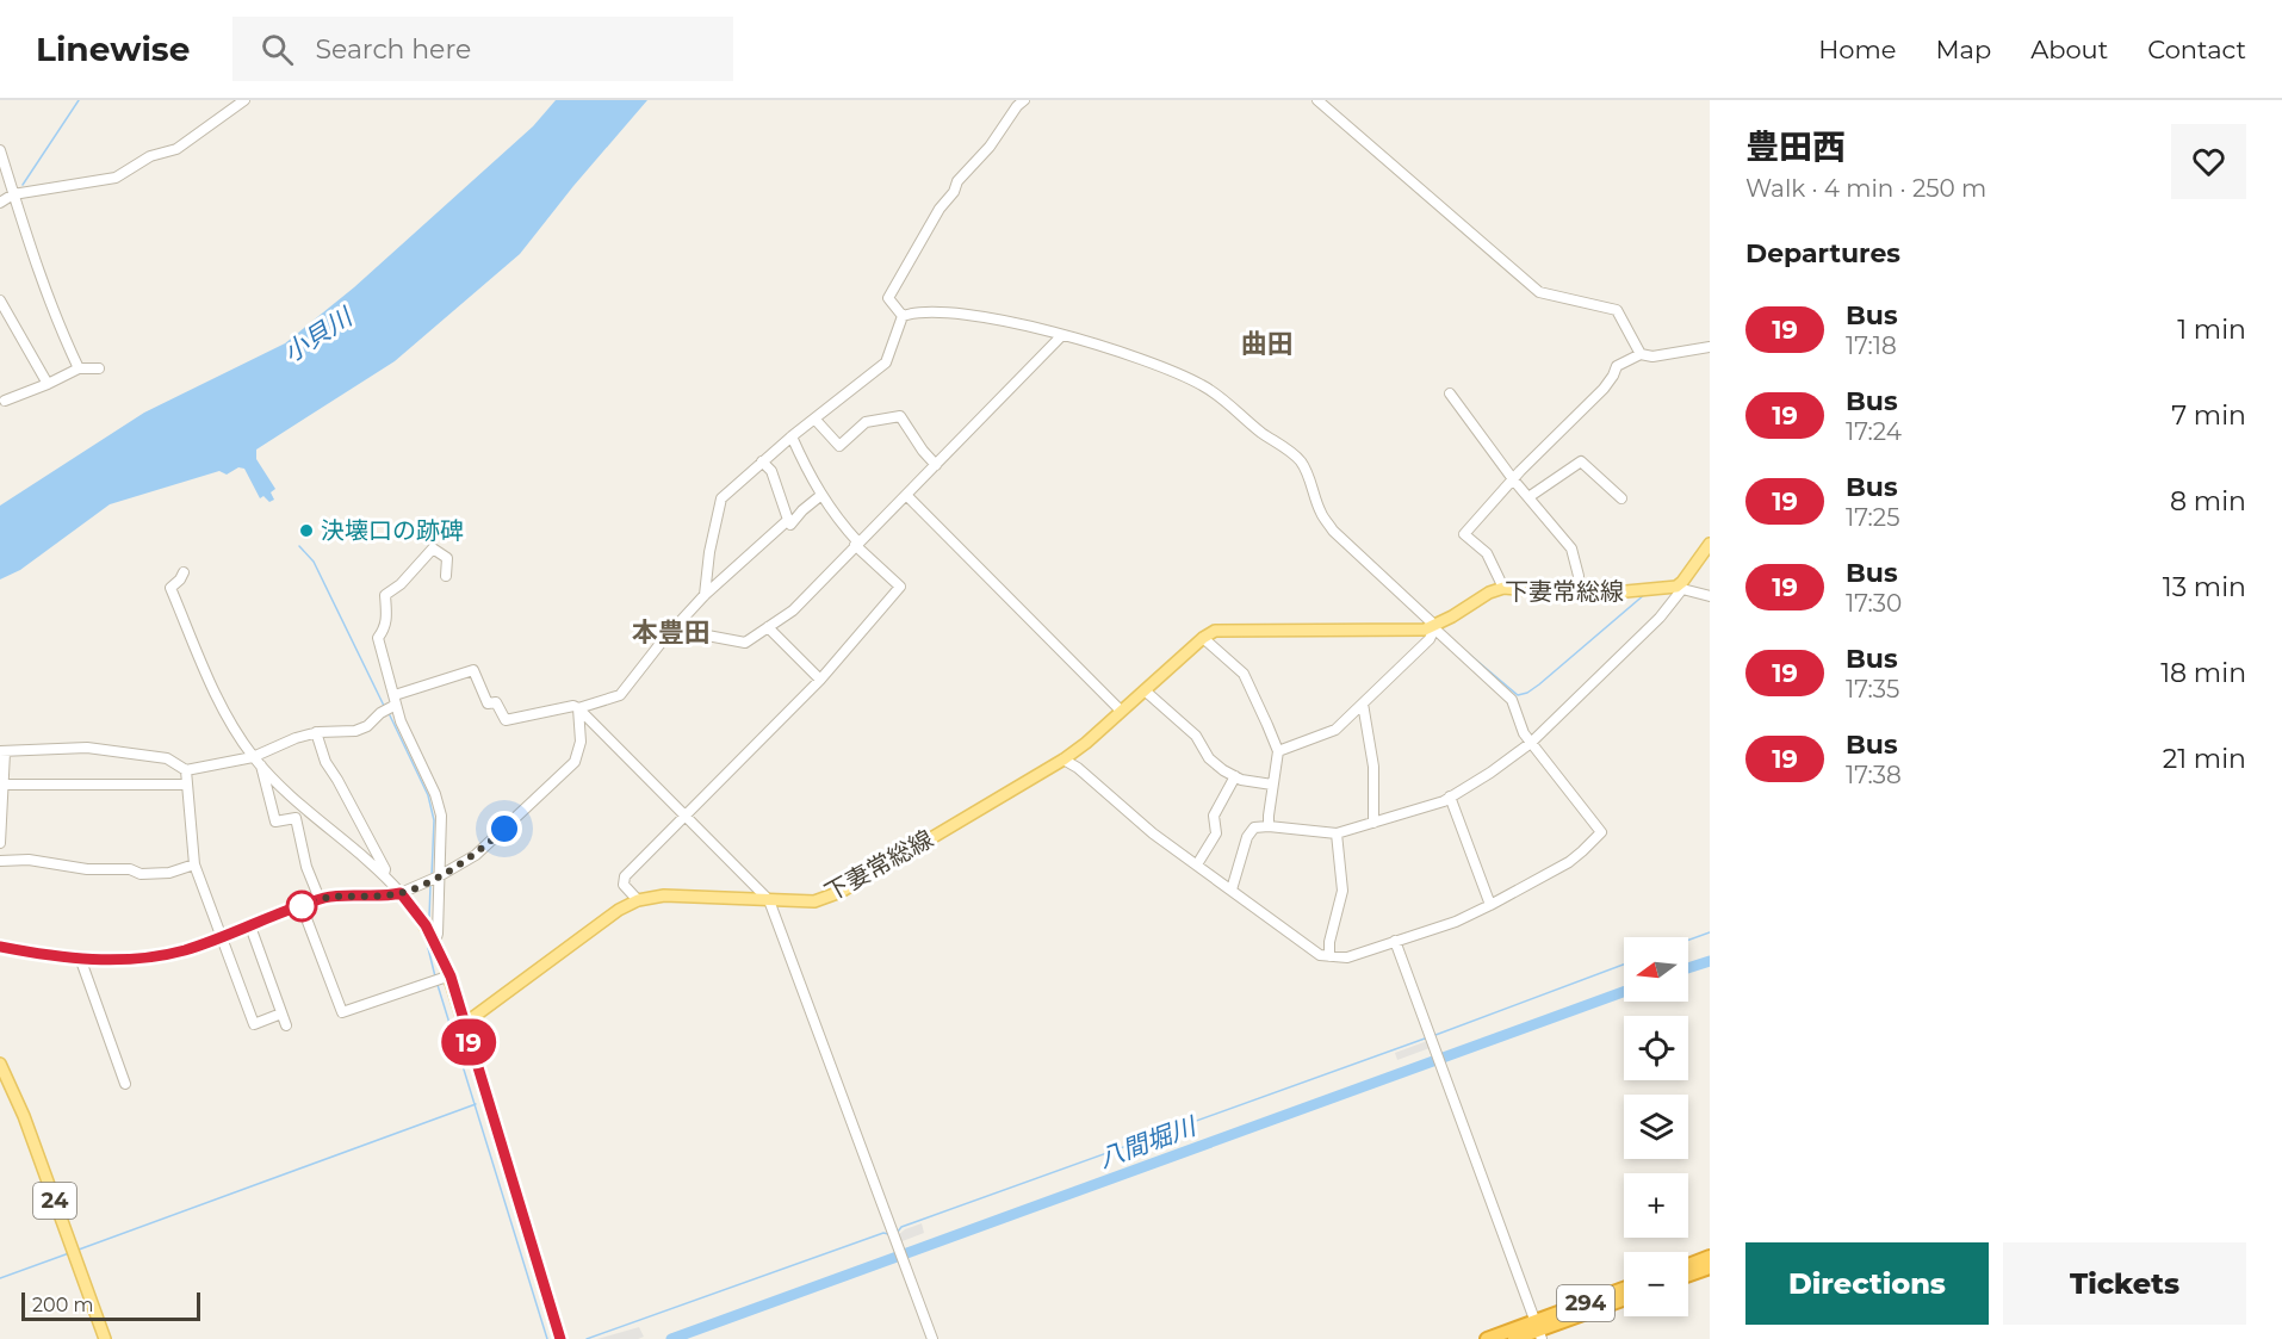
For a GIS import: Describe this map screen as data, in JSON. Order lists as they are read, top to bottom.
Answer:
{
  "streets": {
    "highway": ["294"],
    "main road": ["下妻常総線", "24"]
  },
  "districts": ["曲田", "本豊田"],
  "water": ["小貝川", "八間堀川"],
  "places": ["決壊口の跡碑"],
  "lines": ["bus line 19"],
  "scale_bar": "200 m",
  "north": "left",
  "page": {
    "header": "Linewise",
    "search": "Search here",
    "nav": [
      "Home",
      "Map",
      "About",
      "Contact"
    ],
    "on_map": "19",
    "heading": [
      ["豊田西", "Walk · 4 min · 250 m"],
      "Departures"
    ],
    "list": [
      {
        "mark": "19",
        "name": "Bus",
        "note": "17:18",
        "value": "1 min"
      },
      {
        "mark": "19",
        "name": "Bus",
        "note": "17:24",
        "value": "7 min"
      },
      {
        "mark": "19",
        "name": "Bus",
        "note": "17:25",
        "value": "8 min"
      },
      {
        "mark": "19",
        "name": "Bus",
        "note": "17:30",
        "value": "13 min"
      },
      {
        "mark": "19",
        "name": "Bus",
        "note": "17:35",
        "value": "18 min"
      },
      {
        "mark": "19",
        "name": "Bus",
        "note": "17:38",
        "value": "21 min"
      }
    ],
    "map_buttons": ["+", "−"],
    "buttons": ["Directions", "Tickets"],
    "scale": "200 m"
  }
}
